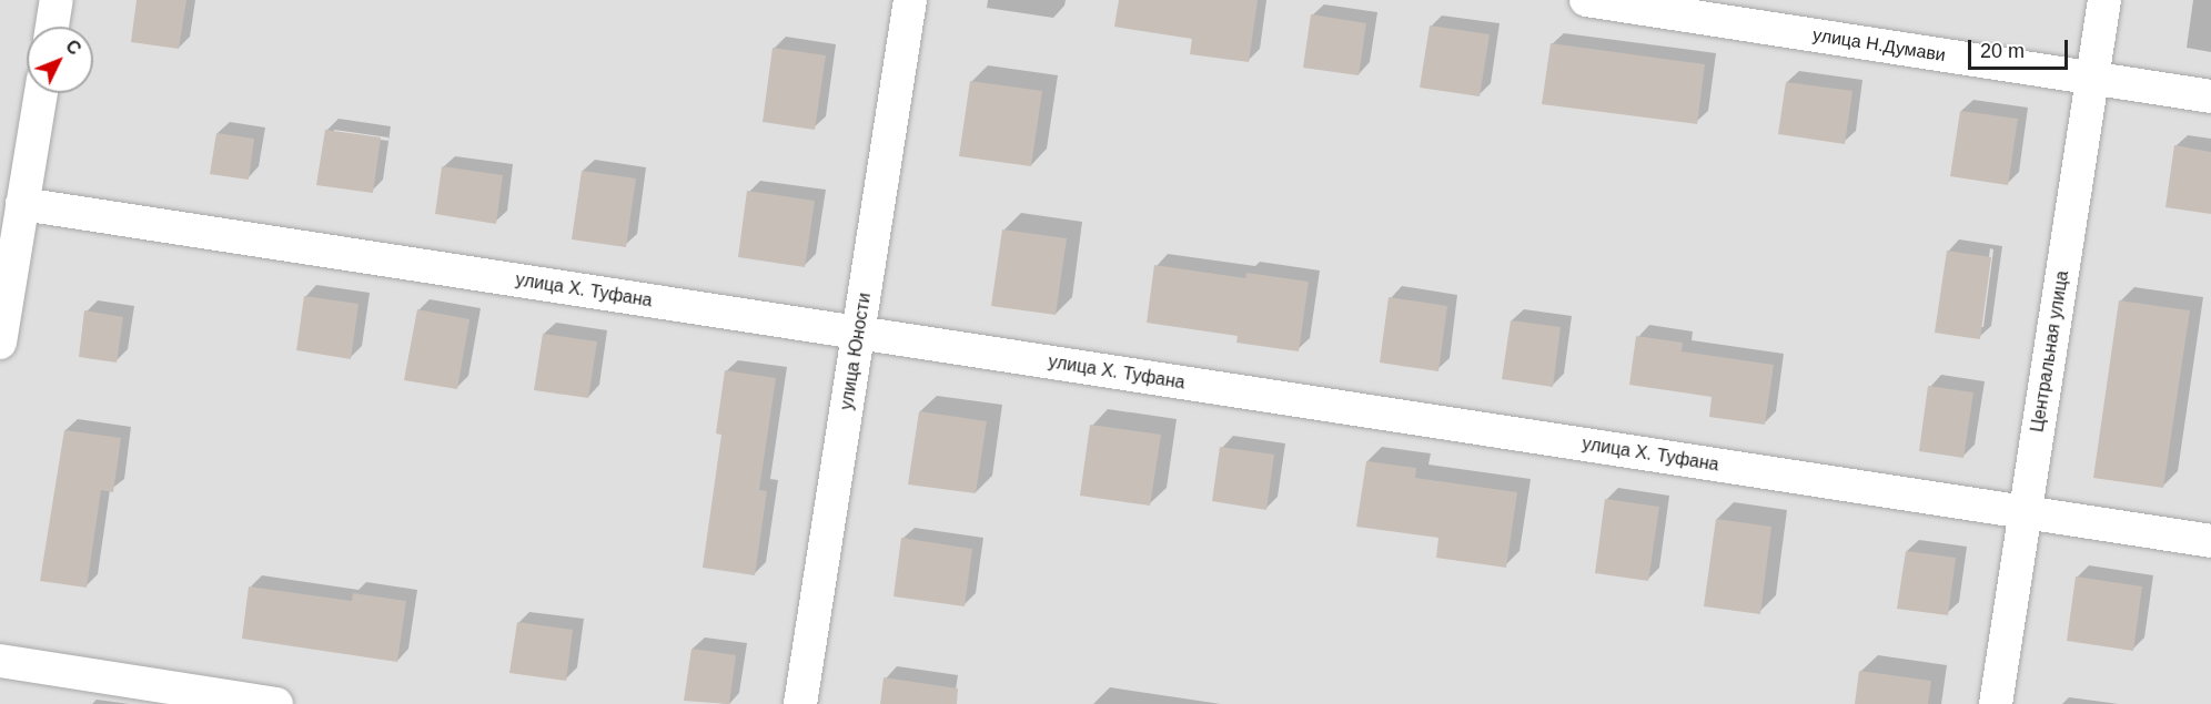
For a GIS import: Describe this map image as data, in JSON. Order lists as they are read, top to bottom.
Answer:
{
  "streets": {
    "street": [
      "улица Н.Думави",
      "улица Х. Туфана",
      "улица Юности",
      "Центральная улица"
    ]
  },
  "crossings": [
    ["улица Н.Думави", "Центральная улица"],
    ["улица Х. Туфана", "улица Юности"],
    ["улица Х. Туфана", "Центральная улица"]
  ],
  "scale_bar": "20 m",
  "north": "top right"
}
